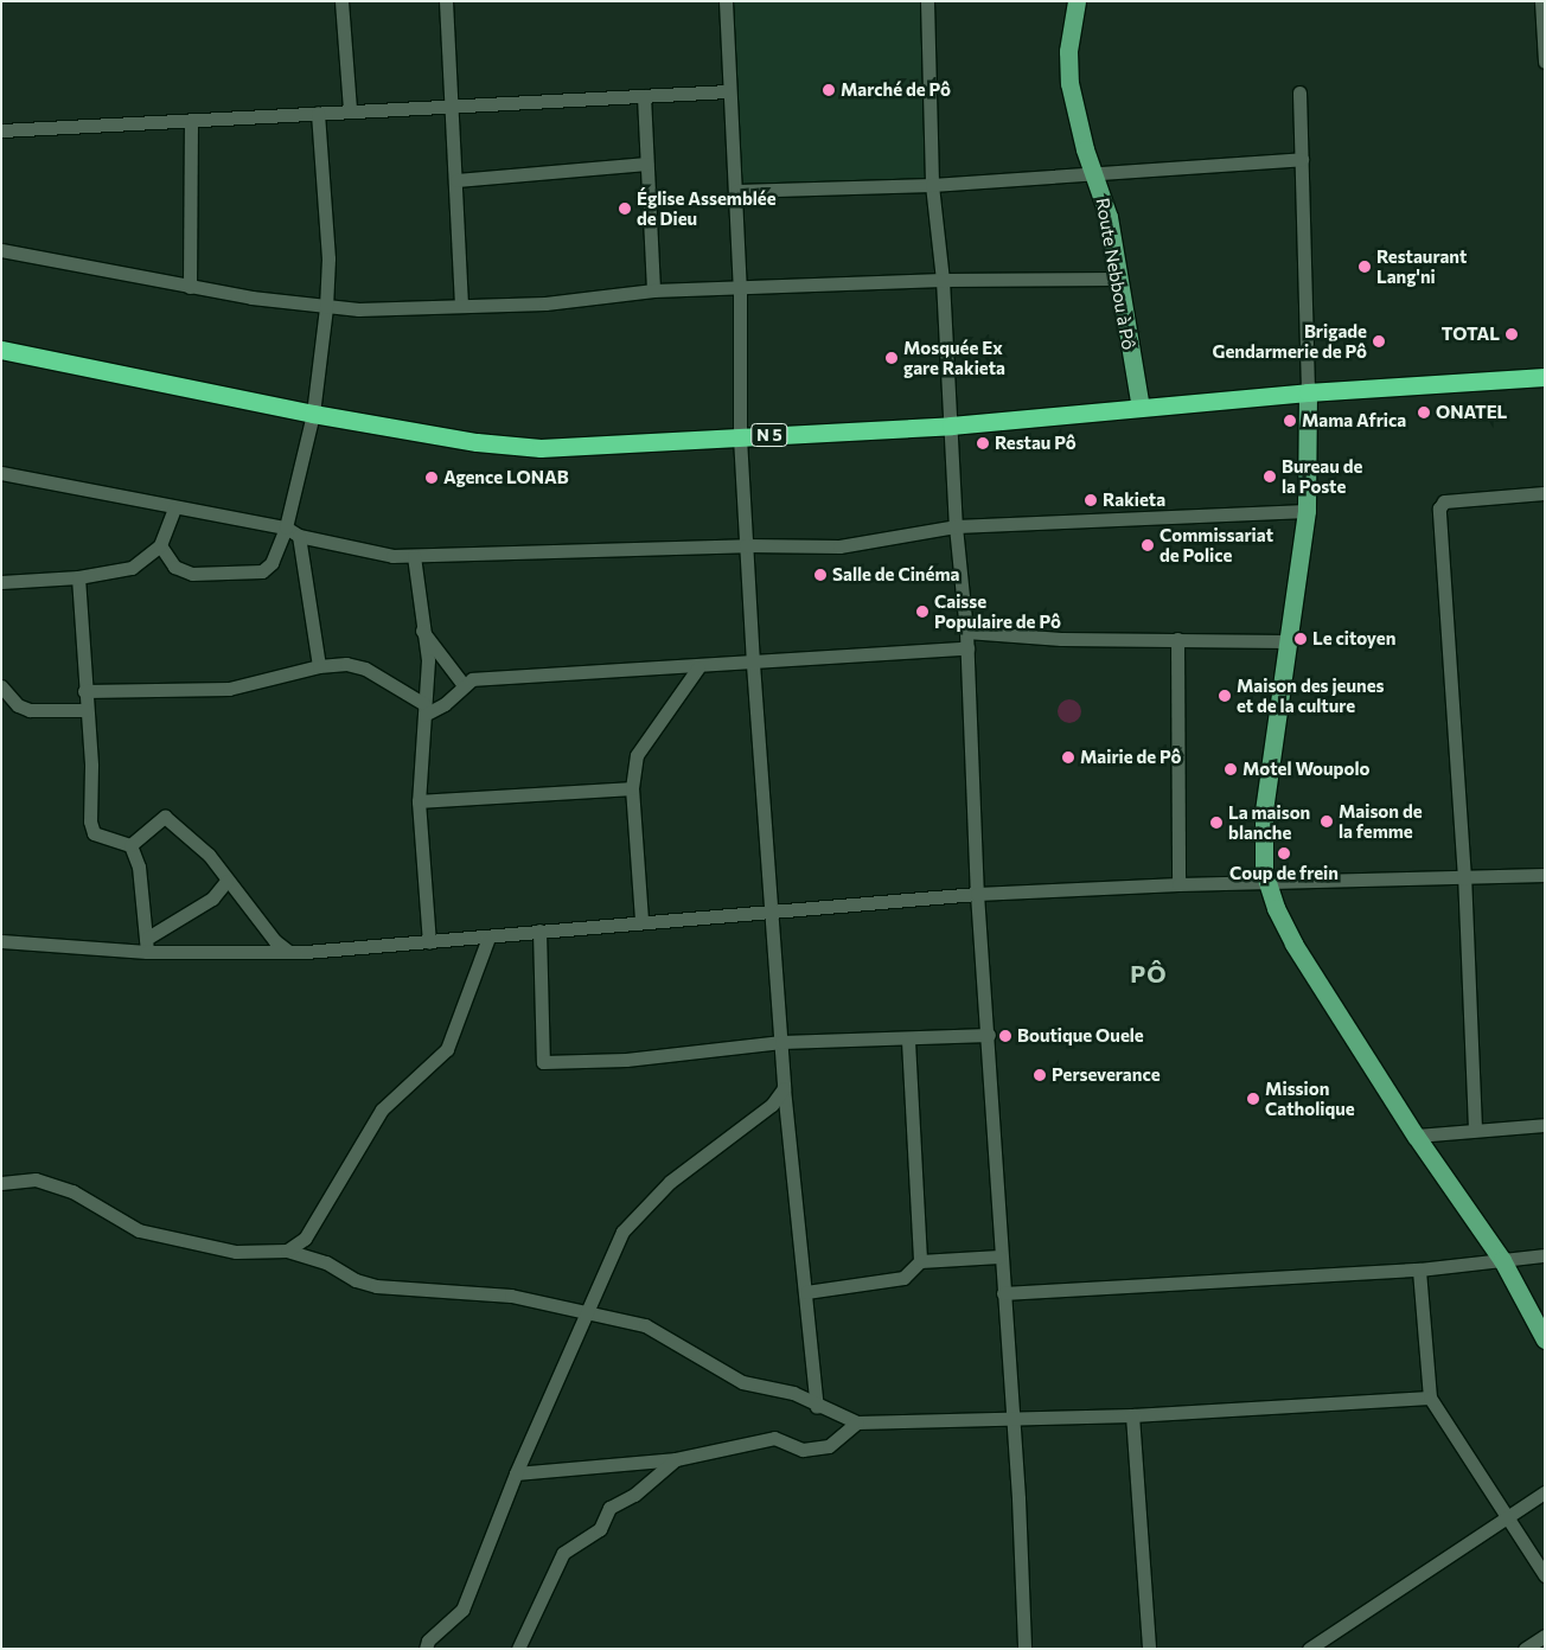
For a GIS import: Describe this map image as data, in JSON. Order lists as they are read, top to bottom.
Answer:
{
  "streets": {
    "highway": ["N 5"],
    "main road": ["Route Nebbou à Pô"]
  },
  "crossings": [
    ["Route Nebbou à Pô", "N 5"]
  ],
  "districts": ["PÔ"],
  "places": [
    "Marché de Pô",
    "Église Assemblée de Dieu",
    "Restaurant Lang'ni",
    "TOTAL",
    "Brigade Gendarmerie de Pô",
    "Mosquée Ex gare Rakieta",
    "ONATEL",
    "Mama Africa",
    "Restau Pô",
    "Bureau de la Poste",
    "Agence LONAB",
    "Rakieta",
    "Commissariat de Police",
    "Salle de Cinéma",
    "Caisse Populaire de Pô",
    "Le citoyen",
    "Maison des jeunes et de la culture",
    "Mairie de Pô",
    "Motel Woupolo",
    "Maison de la femme",
    "La maison blanche",
    "Coup de frein",
    "Boutique Ouele",
    "Perseverance",
    "Mission Catholique"
  ]
}
